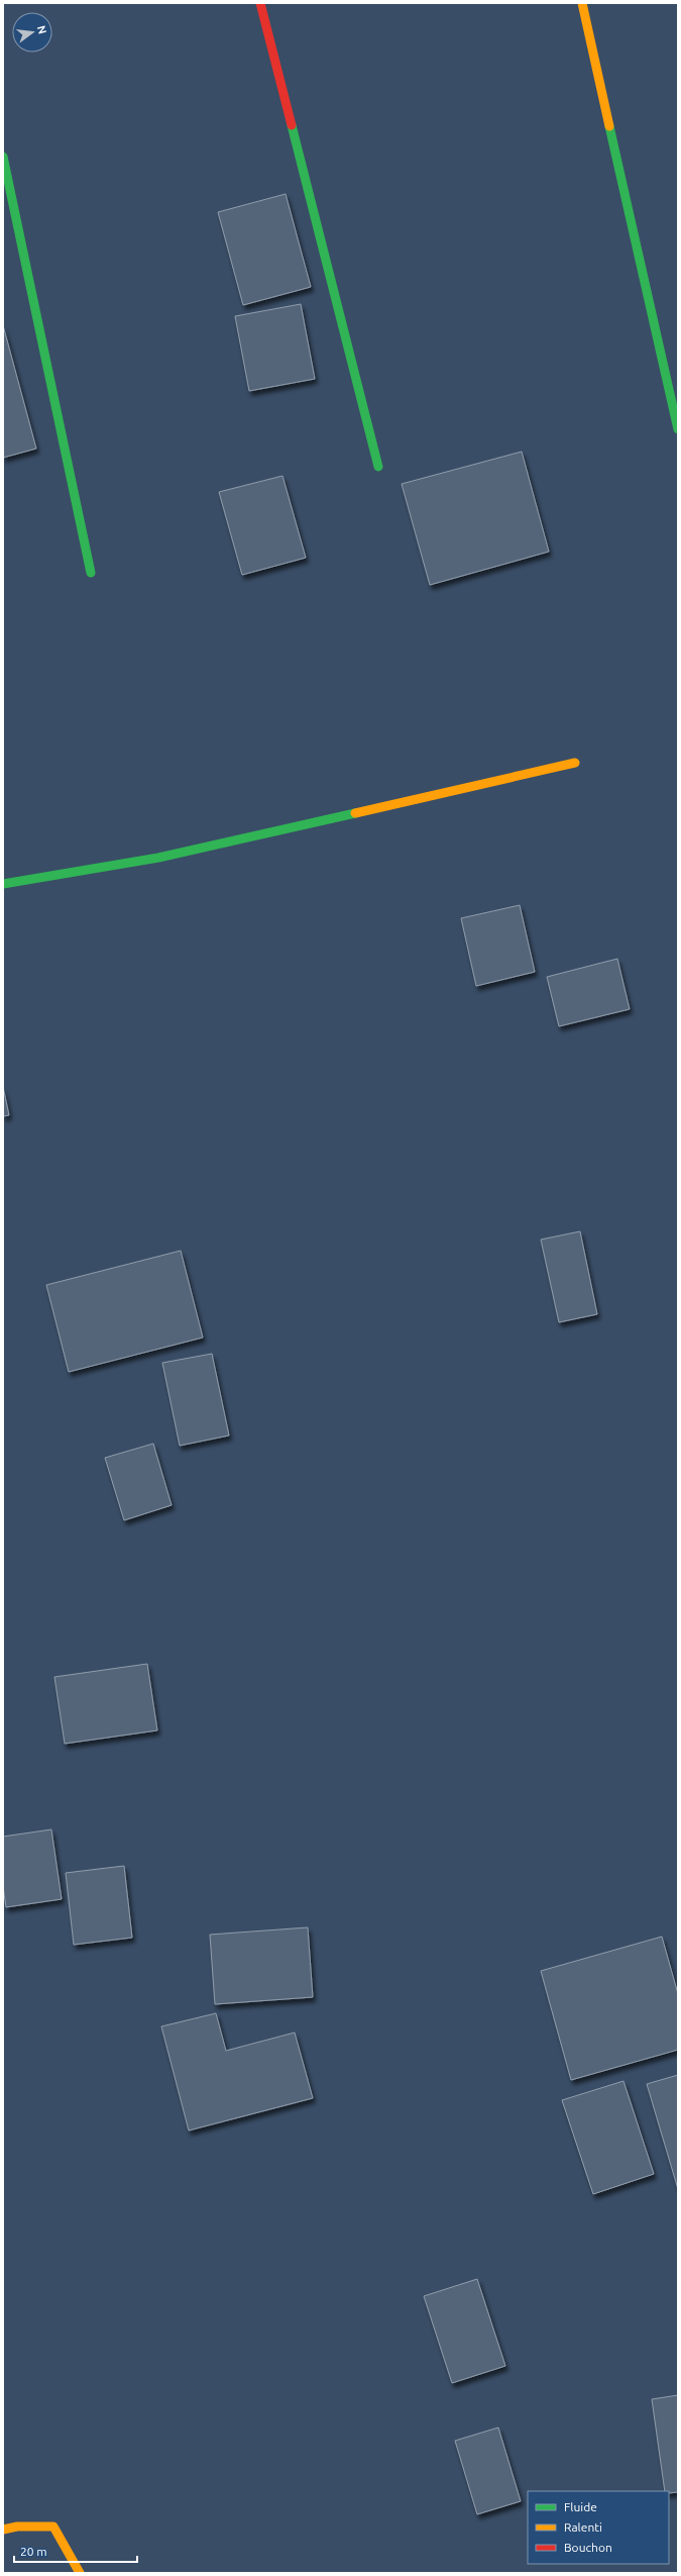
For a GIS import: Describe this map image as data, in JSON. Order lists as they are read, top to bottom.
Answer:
{
  "legend": ["Fluide", "Ralenti", "Bouchon"],
  "scale_bar": "20 m",
  "north": "right"
}
